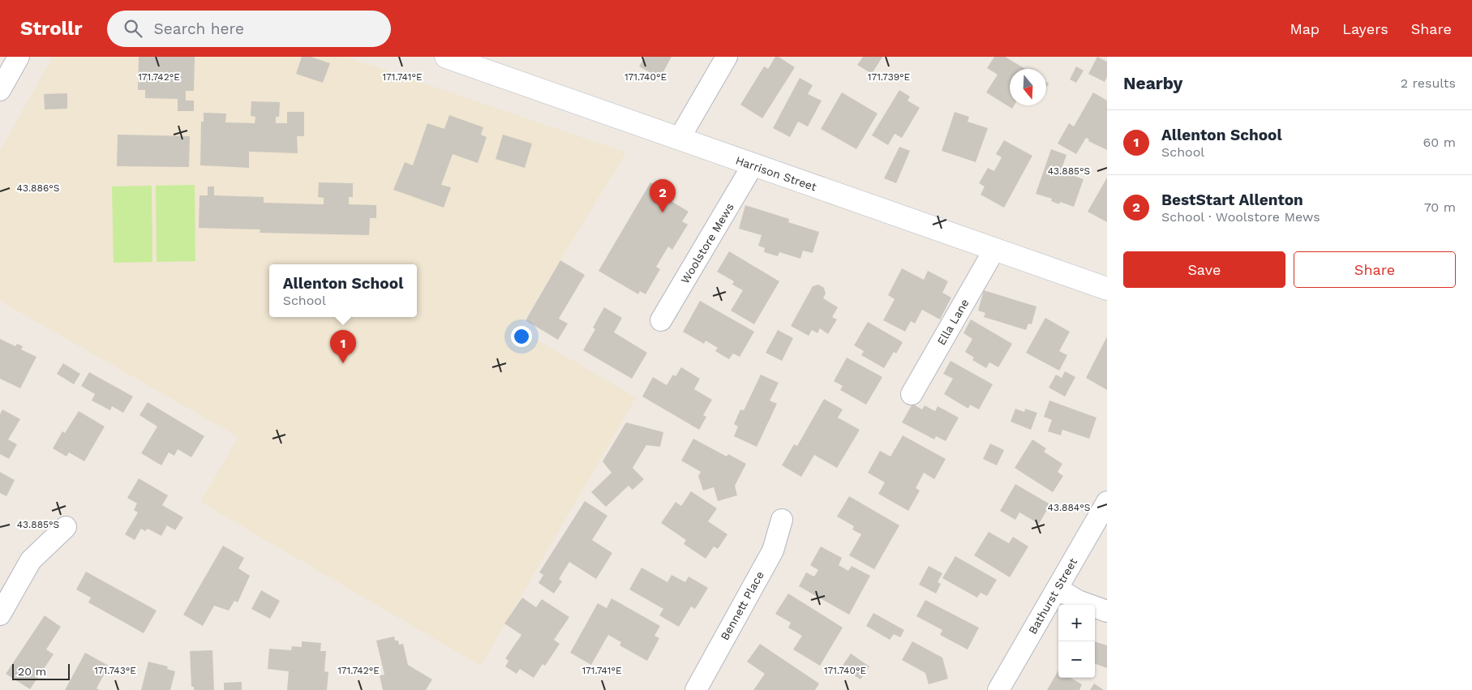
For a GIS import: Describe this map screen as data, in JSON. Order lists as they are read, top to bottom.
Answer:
{
  "streets": {
    "street": [
      "Harrison Street",
      "Woolstore Mews",
      "Ella Lane",
      "Bathurst Street",
      "Bennett Place"
    ]
  },
  "crossings": [
    ["Harrison Street", "Woolstore Mews"],
    ["Harrison Street", "Ella Lane"]
  ],
  "scale_bar": "20 m",
  "north": "bottom",
  "page": {
    "header": "Strollr",
    "search": "Search here",
    "nav": ["Map", "Layers", "Share"],
    "heading": ["Nearby", "2 results"],
    "list": [
      {
        "mark": "1",
        "name": "Allenton School",
        "note": "School",
        "value": "60 m"
      },
      {
        "mark": "2",
        "name": "BestStart Allenton",
        "note": "School · Woolstore Mews",
        "value": "70 m"
      }
    ],
    "pins": ["2", "1"],
    "buttons": ["Save", "Share"],
    "popup": ["Allenton School", "School"],
    "map_buttons": ["+", "−"],
    "scale": "20 m"
  },
  "coordinates": [
    "171.742°E",
    "171.741°E",
    "171.740°E",
    "171.739°E",
    "43.885°S",
    "43.886°S",
    "43.884°S",
    "171.743°E"
  ]
}
